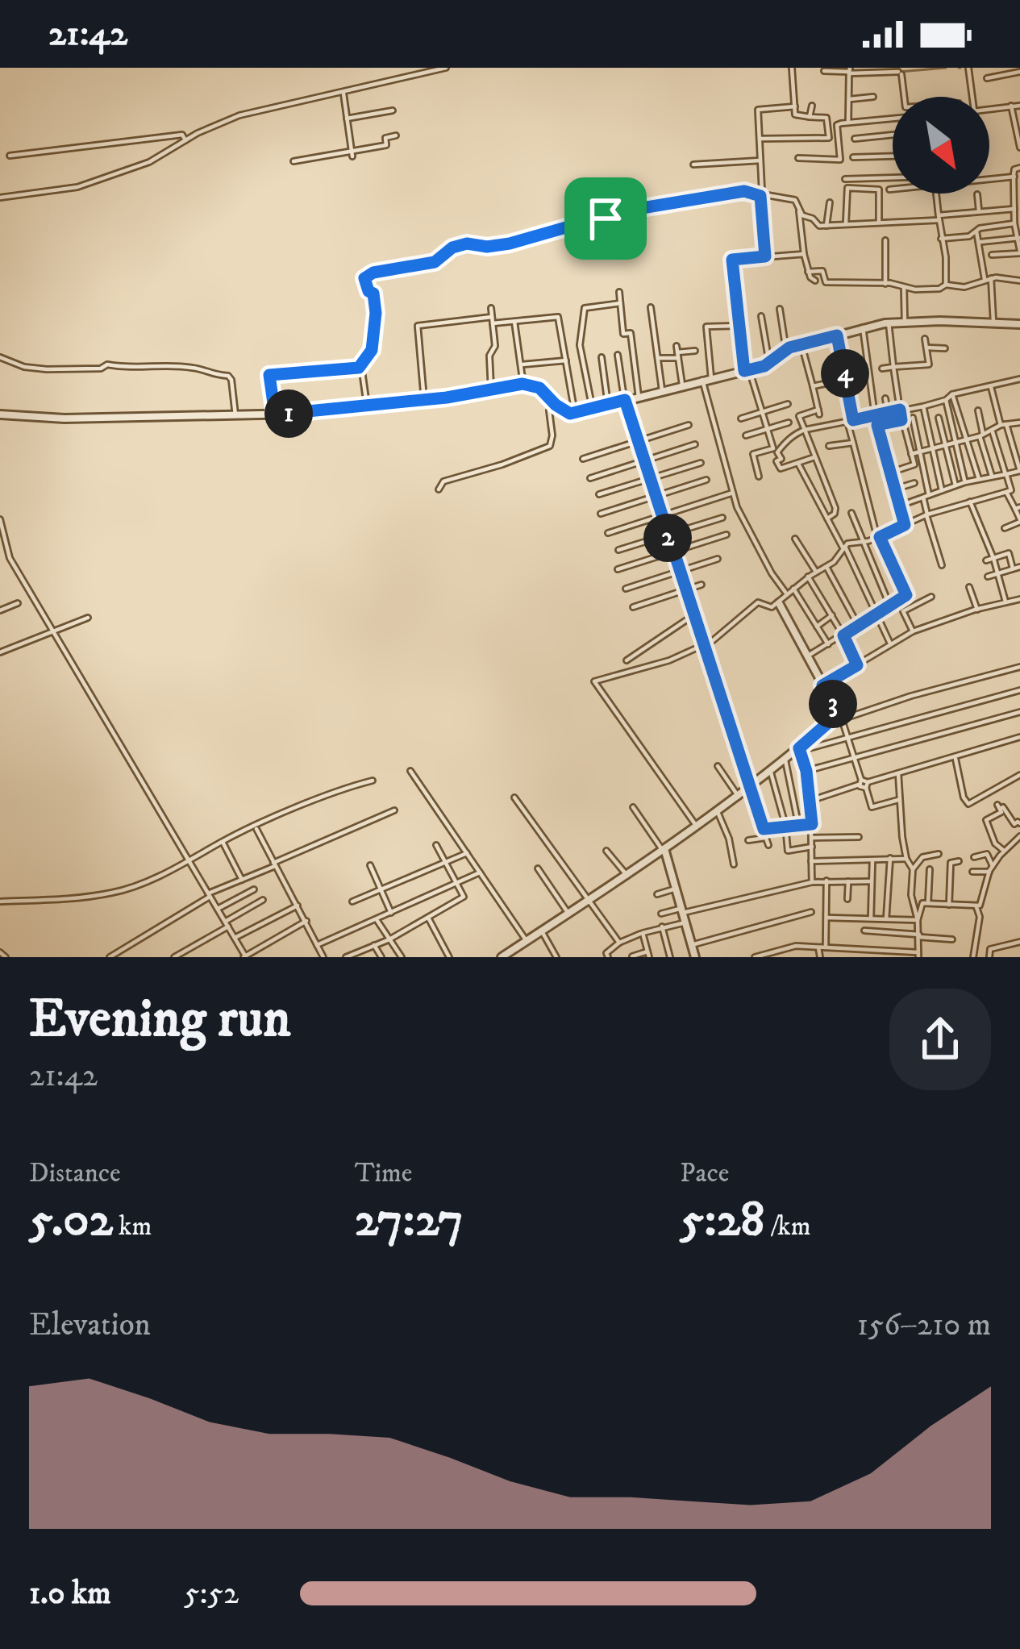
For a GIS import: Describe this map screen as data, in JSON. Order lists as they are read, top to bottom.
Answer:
{
  "north": "bottom right",
  "page": {
    "status": "21:42",
    "pins": [
      "4",
      "1",
      "2",
      "3"
    ],
    "heading": ["Evening run", "21:42"],
    "stats": [
      ["Distance", "5.02 km"],
      ["Time", "27:27"],
      ["Pace", "5:28 /km"]
    ],
    "chart": ["Elevation", "156–210 m"],
    "list": [
      {
        "name": "1.0 km",
        "note": "5:52"
      }
    ]
  }
}
